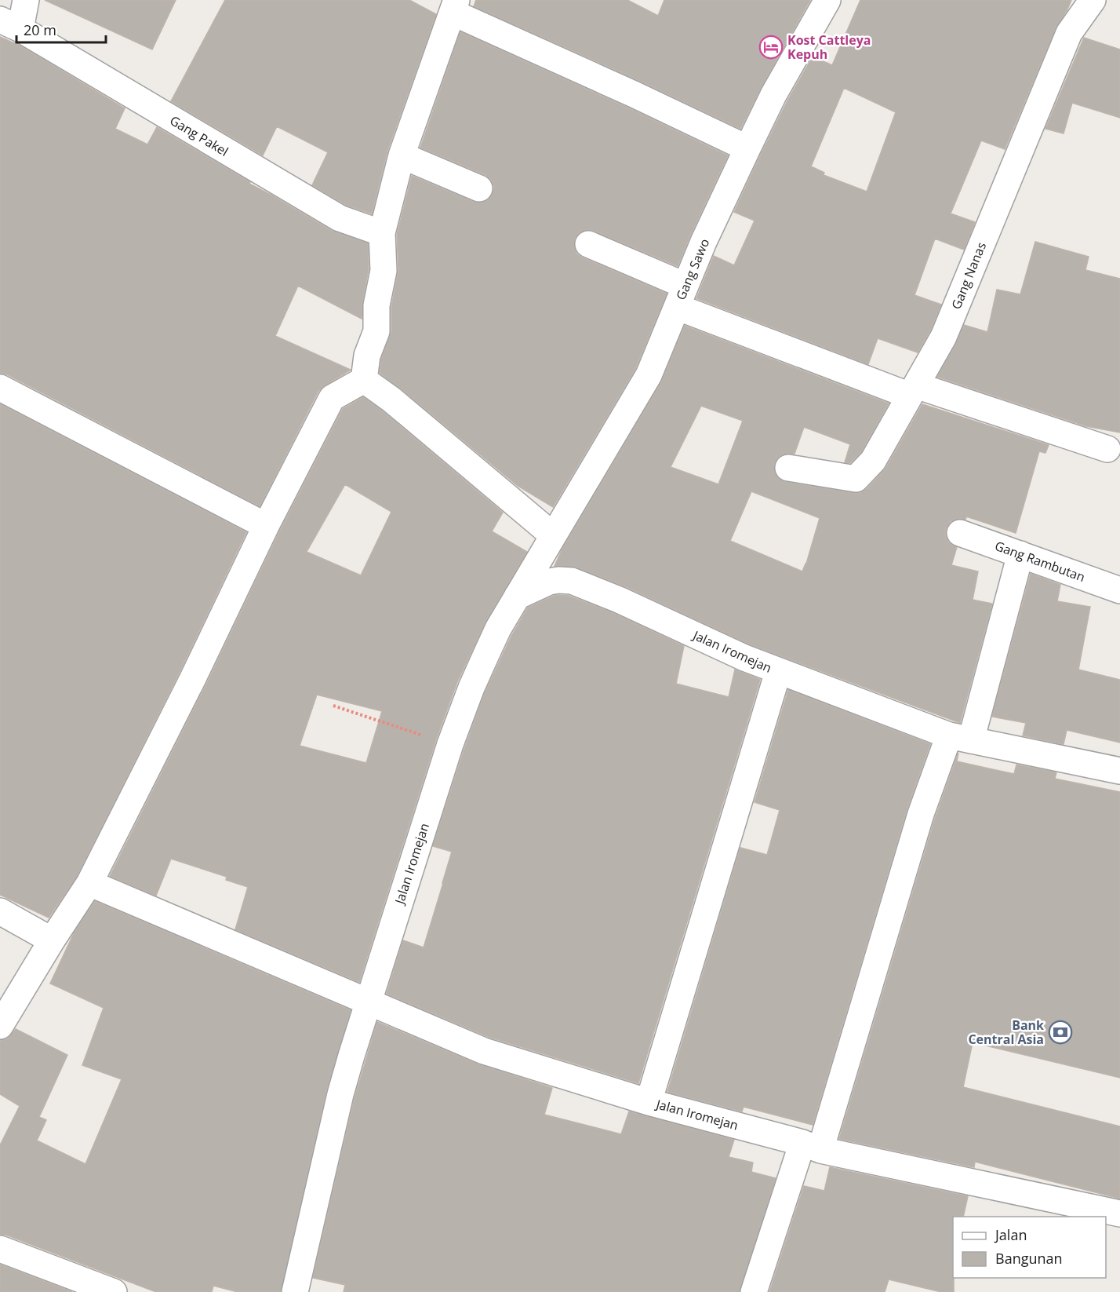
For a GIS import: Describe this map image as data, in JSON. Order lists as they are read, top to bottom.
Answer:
{
  "streets": {
    "street": [
      "Gang Pakel",
      "Gang Sawo",
      "Gang Nanas",
      "Gang Rambutan",
      "Jalan Iromejan"
    ]
  },
  "crossings": [
    ["Gang Sawo", "Jalan Iromejan"]
  ],
  "places": {
    "hotel": ["Kost Cattleya Kepuh"],
    "bank": ["Bank Central Asia"]
  },
  "legend": ["Jalan", "Bangunan"],
  "scale_bar": "20 m"
}
